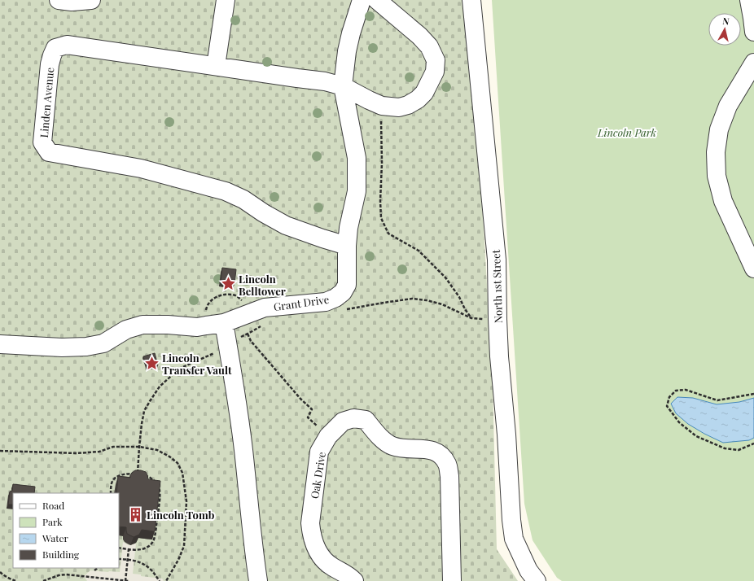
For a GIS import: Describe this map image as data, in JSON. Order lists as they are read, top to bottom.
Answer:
{
  "streets": {
    "street": [
      "Linden Avenue",
      "North 1st Street",
      "Grant Drive",
      "Oak Drive"
    ]
  },
  "crossings": [
    ["Linden Avenue", "Grant Drive"]
  ],
  "parks": ["Lincoln Park"],
  "places": {
    "place": ["Lincoln Belltower", "Lincoln Transfer Vault"],
    "building": ["Lincoln Tomb"]
  },
  "legend": [
    "Road",
    "Park",
    "Water",
    "Building"
  ],
  "north": "top"
}
